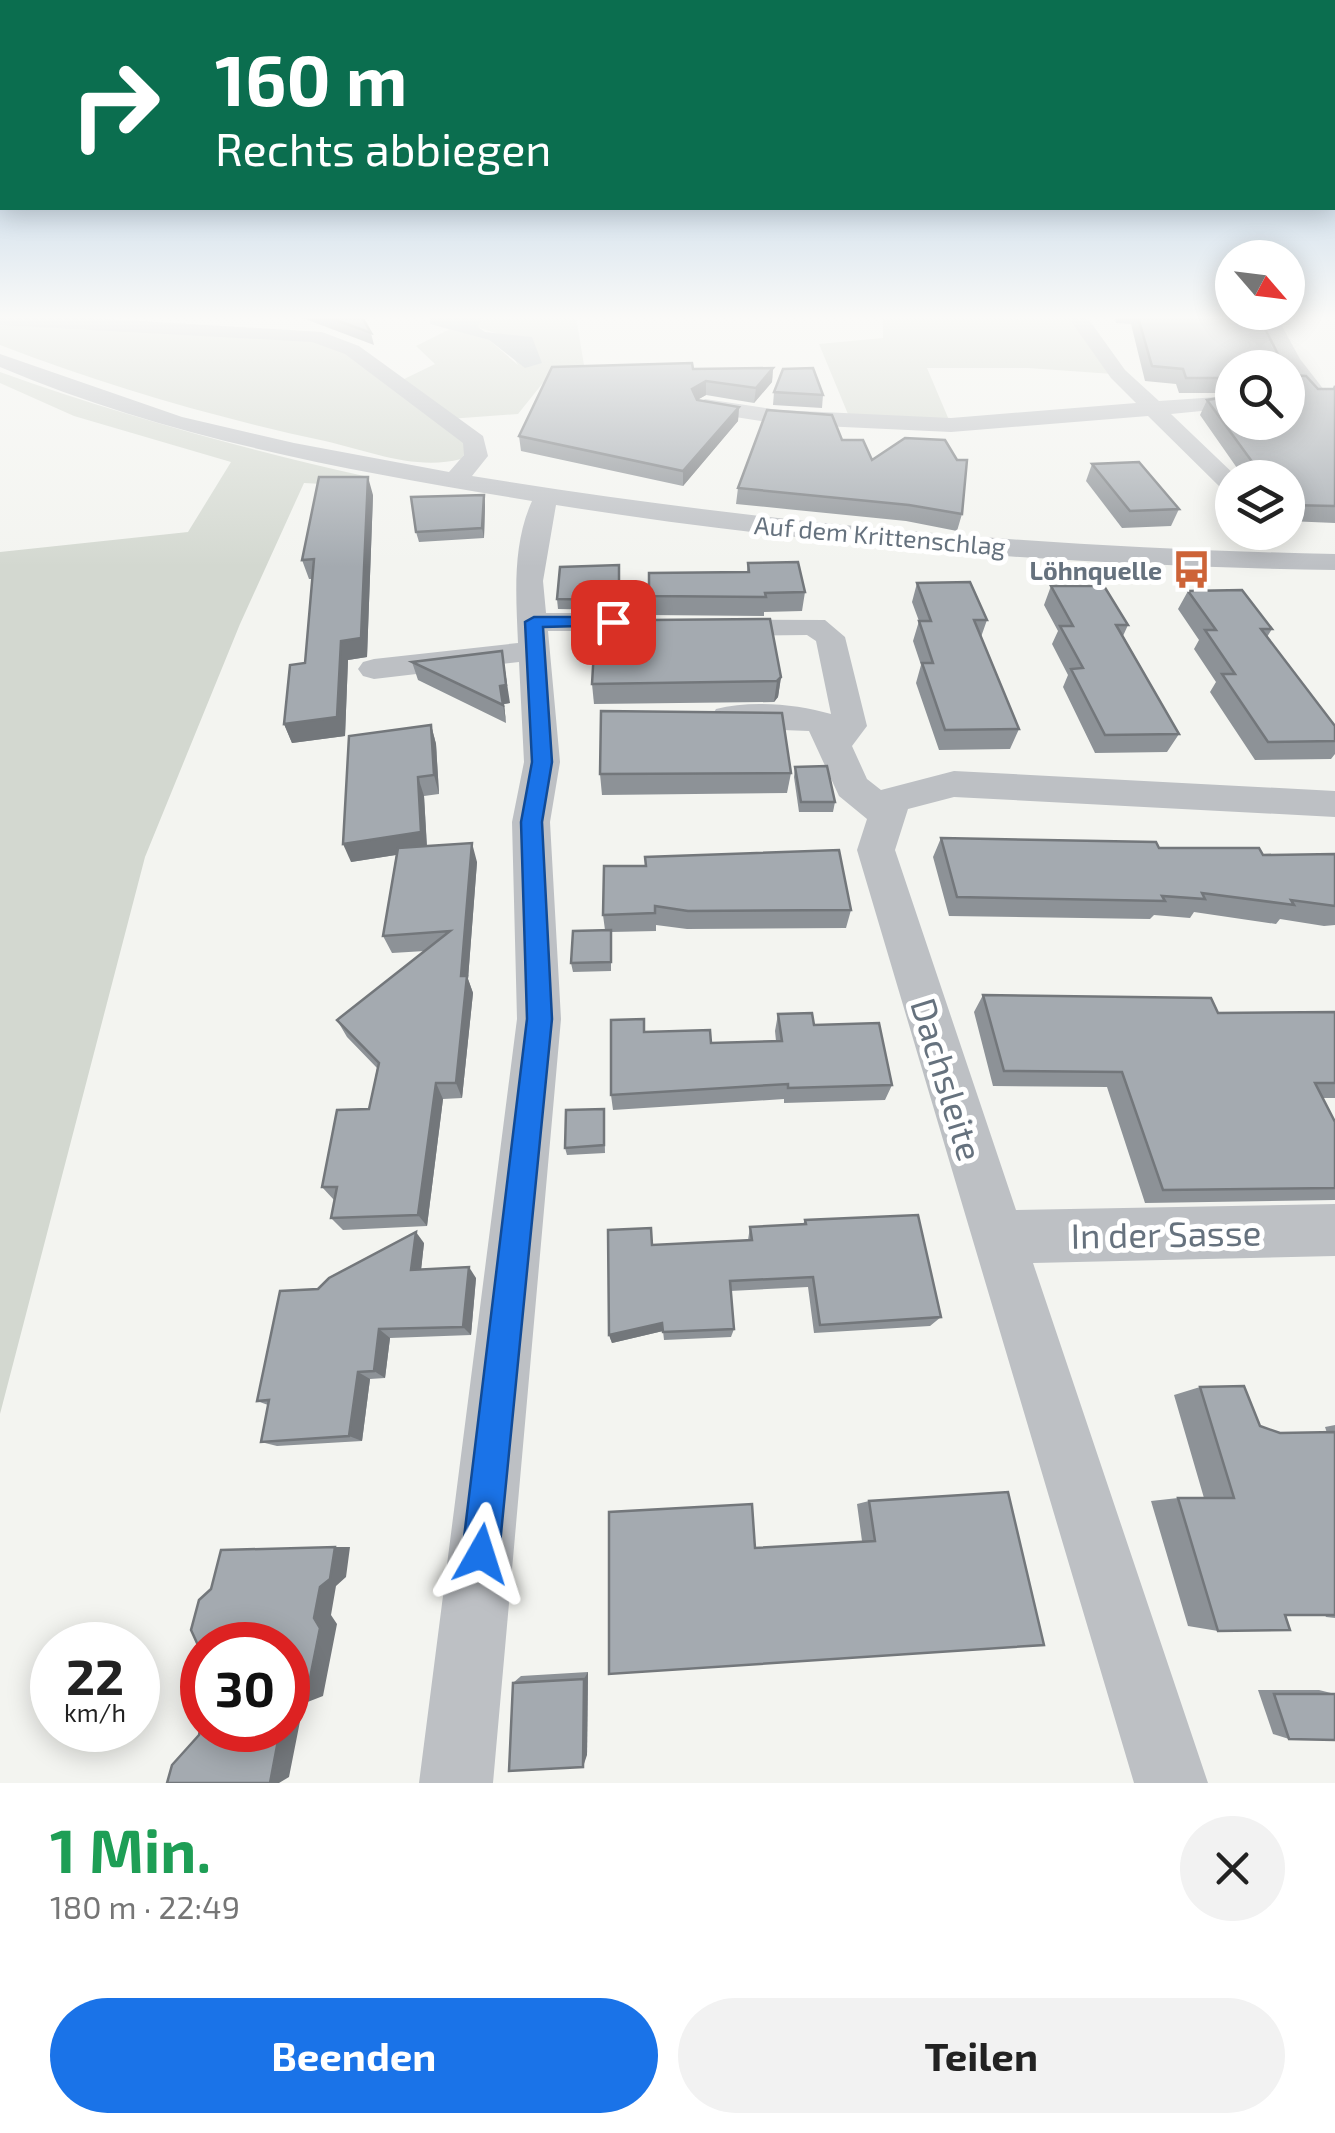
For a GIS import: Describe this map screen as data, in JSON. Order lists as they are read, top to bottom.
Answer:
{
  "streets": {
    "street": ["Auf dem Krittenschlag", "Dachsleite", "In der Sasse"]
  },
  "crossings": [
    ["Dachsleite", "In der Sasse"]
  ],
  "places": {
    "bus stop": ["Löhnquelle"]
  },
  "north": "bottom right",
  "page": {
    "turn": ["160 m", "Rechts abbiegen"],
    "speed": "22 km/h",
    "limit": "30",
    "heading": ["1 Min.", "180 m · 22:49"],
    "buttons": ["Beenden", "Teilen"]
  }
}
